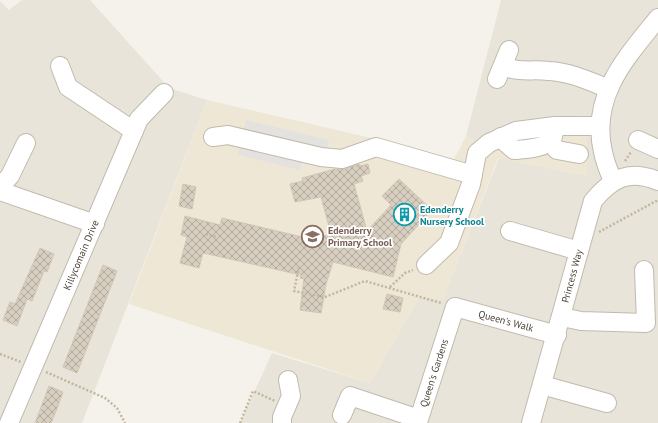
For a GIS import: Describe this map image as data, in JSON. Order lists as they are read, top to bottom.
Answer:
{
  "streets": {
    "street": [
      "Killycomain Drive",
      "Princess Way",
      "Queen's Walk",
      "Queen's Gardens"
    ]
  },
  "crossings": [
    ["Princess Way", "Queen's Walk"],
    ["Queen's Walk", "Queen's Gardens"]
  ],
  "places": {
    "building": ["Edenderry Nursery School"],
    "school or university": ["Edenderry Primary School"]
  }
}
